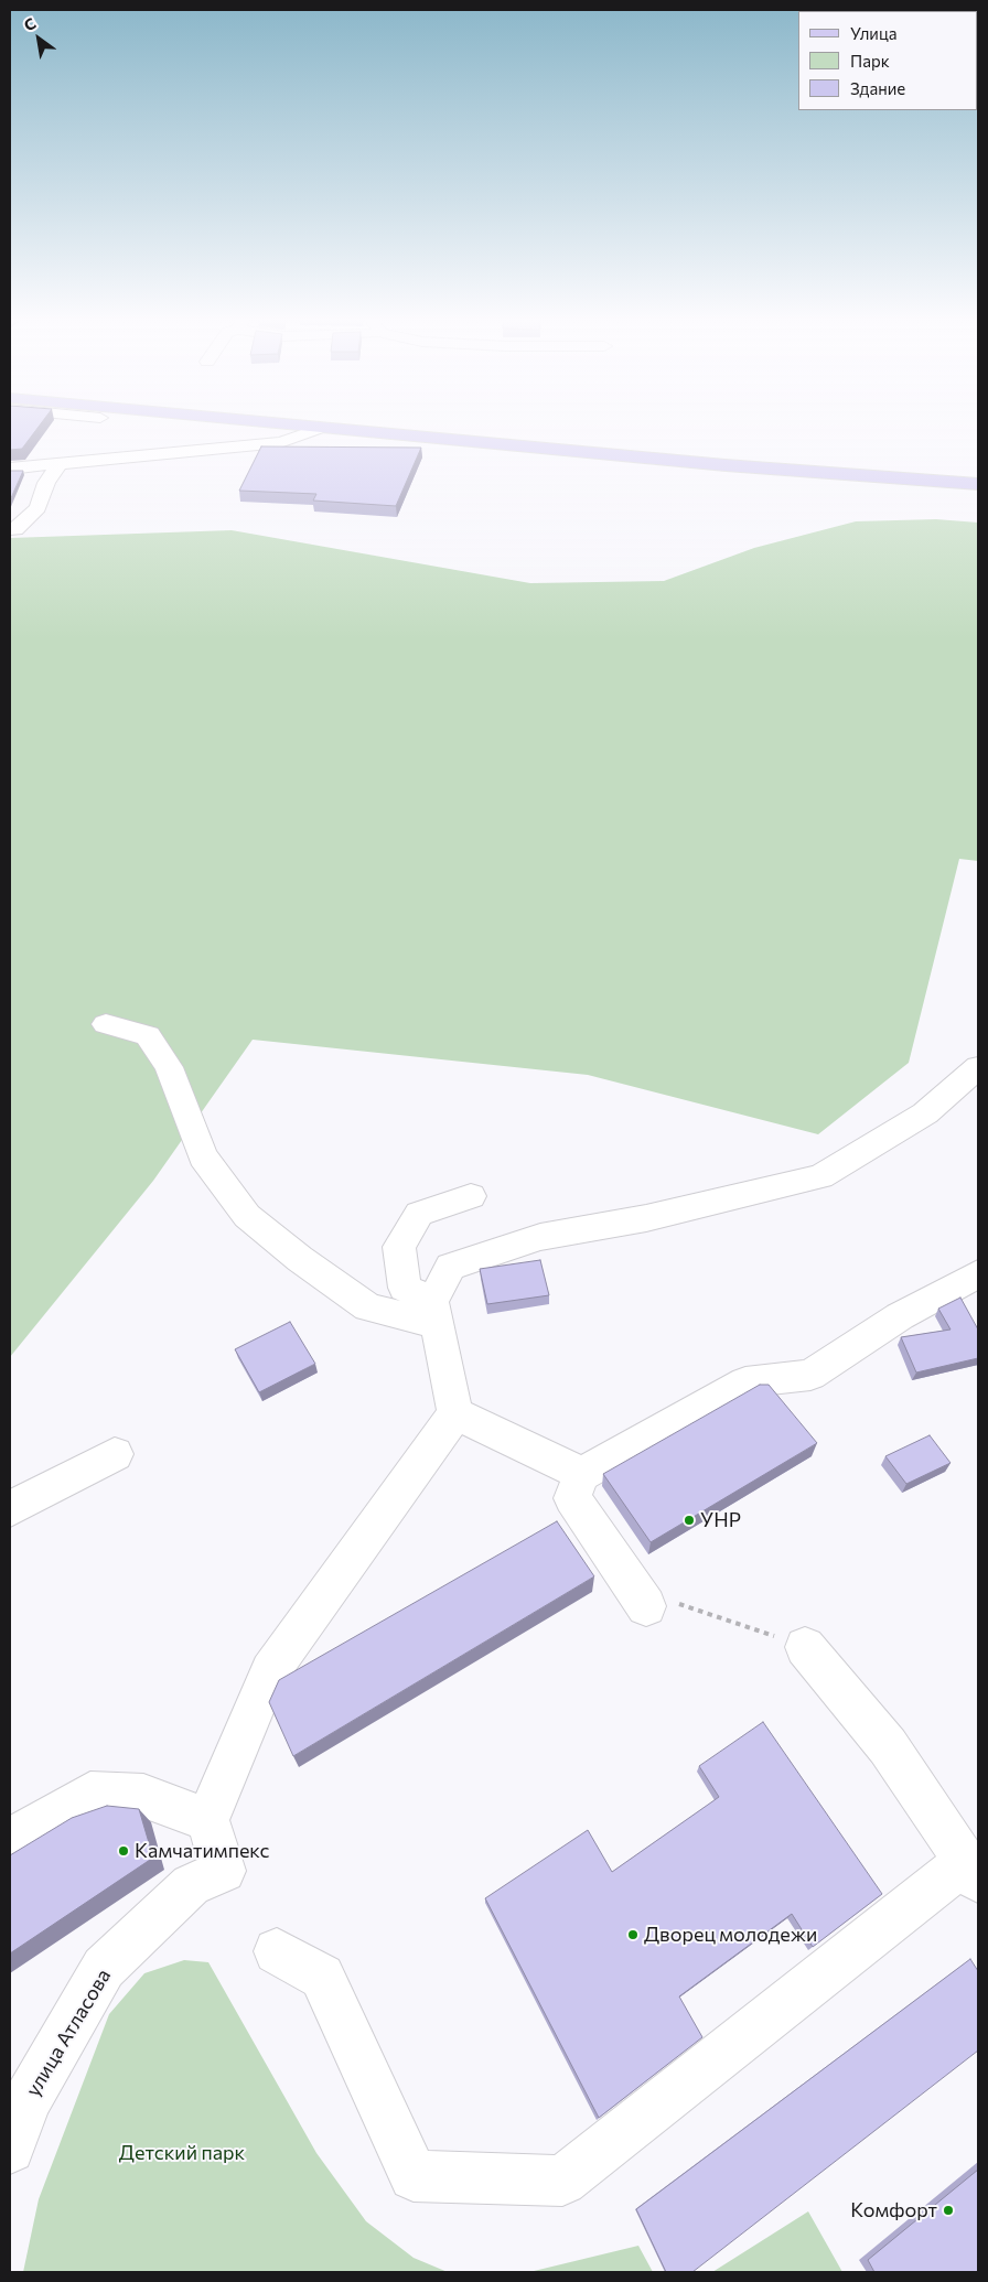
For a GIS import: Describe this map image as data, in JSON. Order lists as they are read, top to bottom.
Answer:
{
  "streets": {
    "street": ["улица Атласова"]
  },
  "parks": ["Детский парк"],
  "places": [
    "УНР",
    "Камчатимпекс",
    "Дворец молодежи",
    "Комфорт"
  ],
  "legend": ["Улица", "Парк", "Здание"],
  "north": "top left"
}
